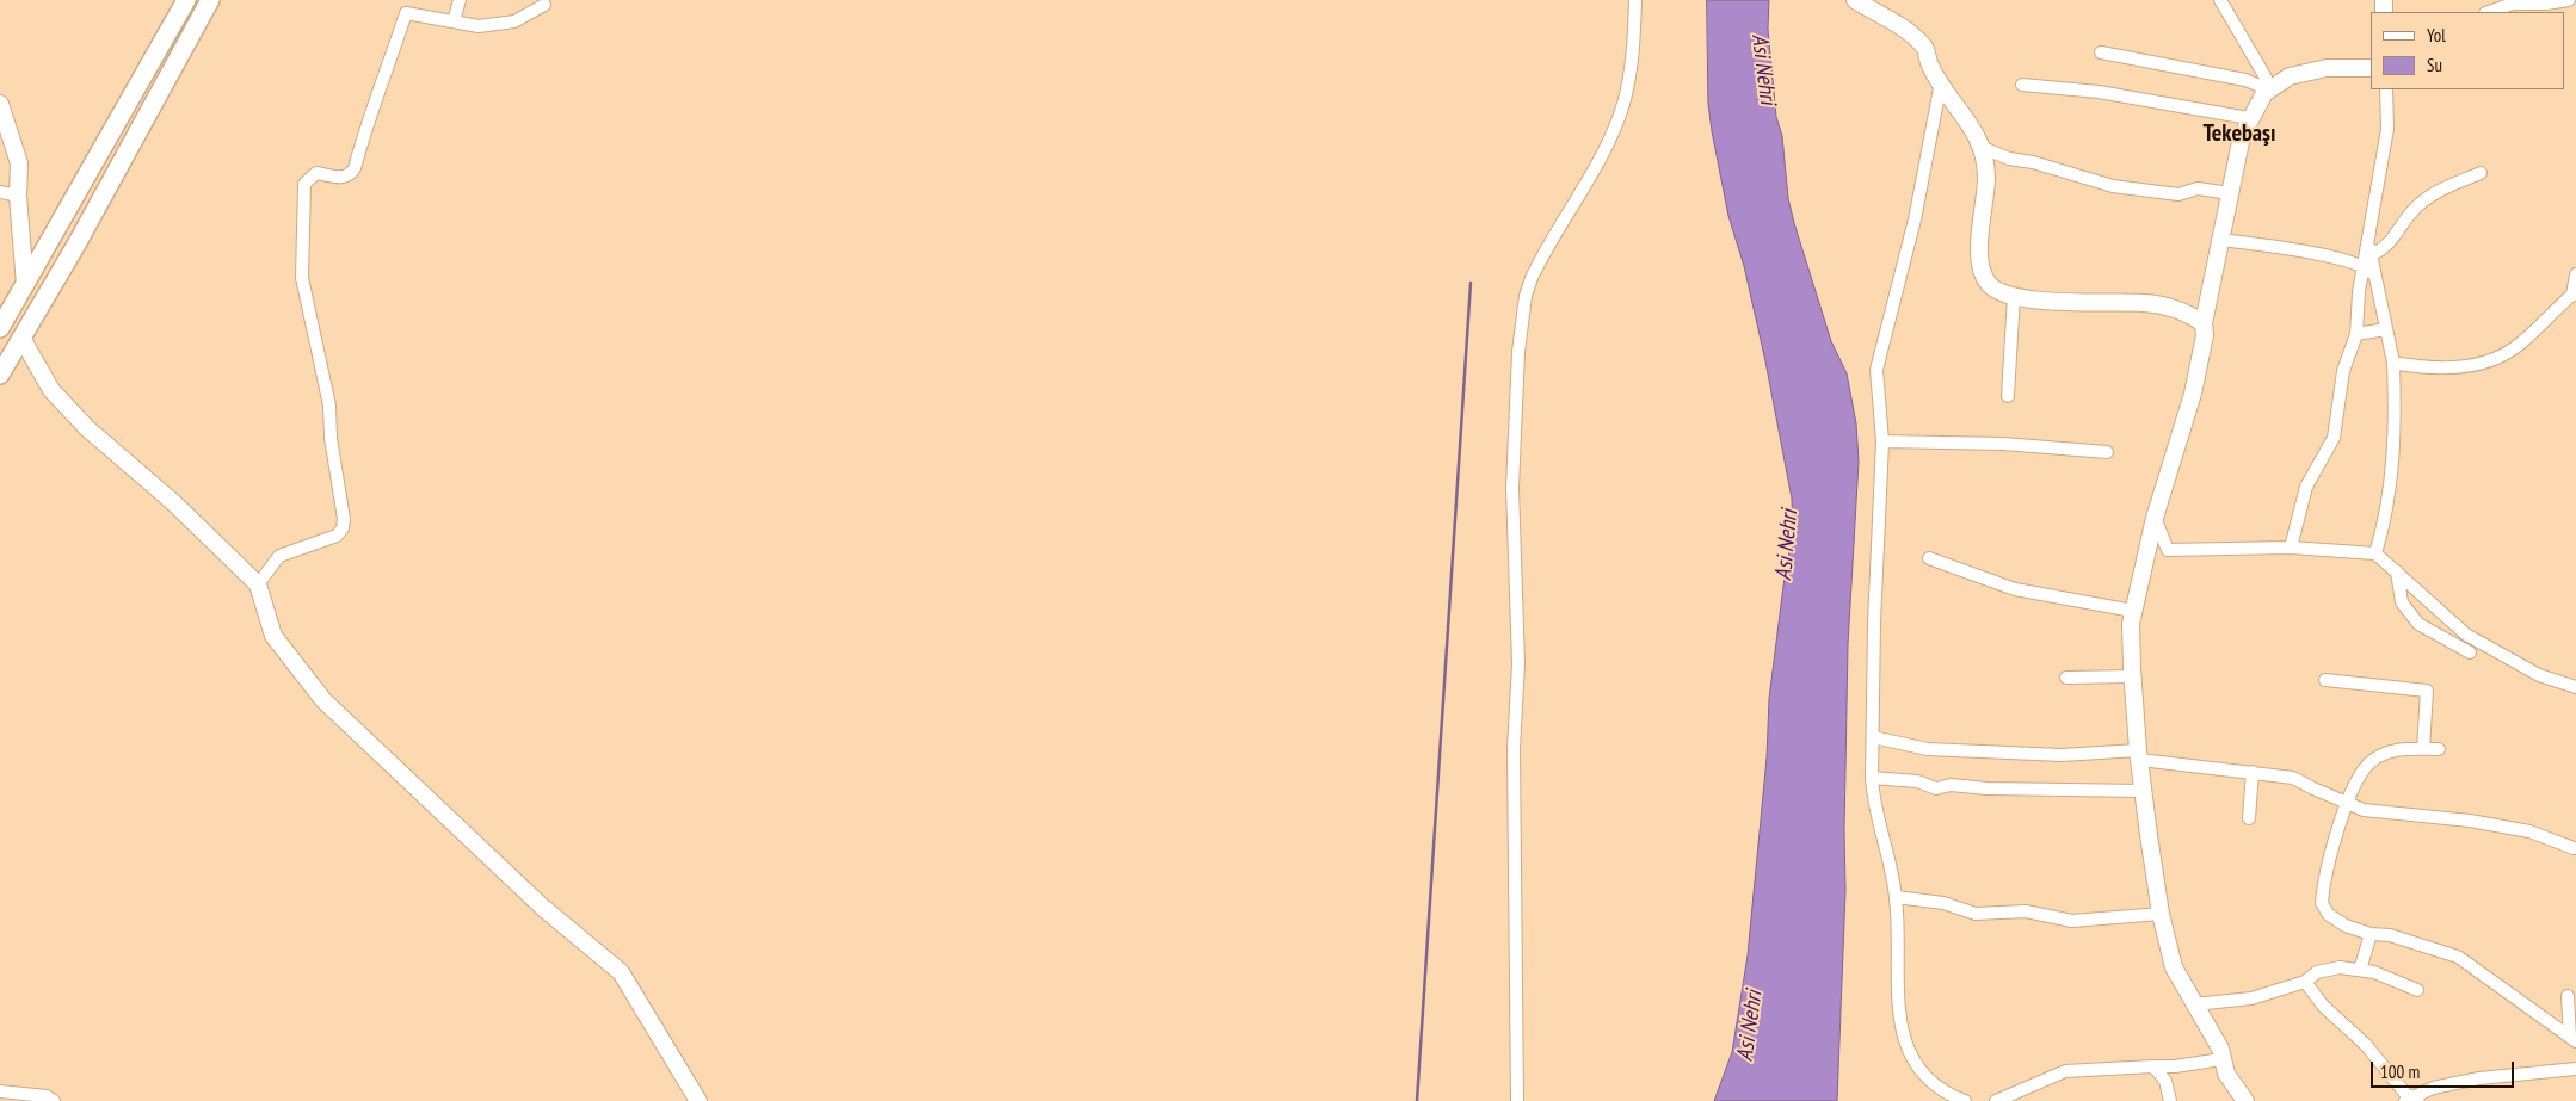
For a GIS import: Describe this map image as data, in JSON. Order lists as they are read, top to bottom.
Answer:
{
  "districts": ["Tekebaşı"],
  "water": ["Asi Nehri"],
  "legend": ["Yol", "Su"],
  "scale_bar": "100 m"
}
